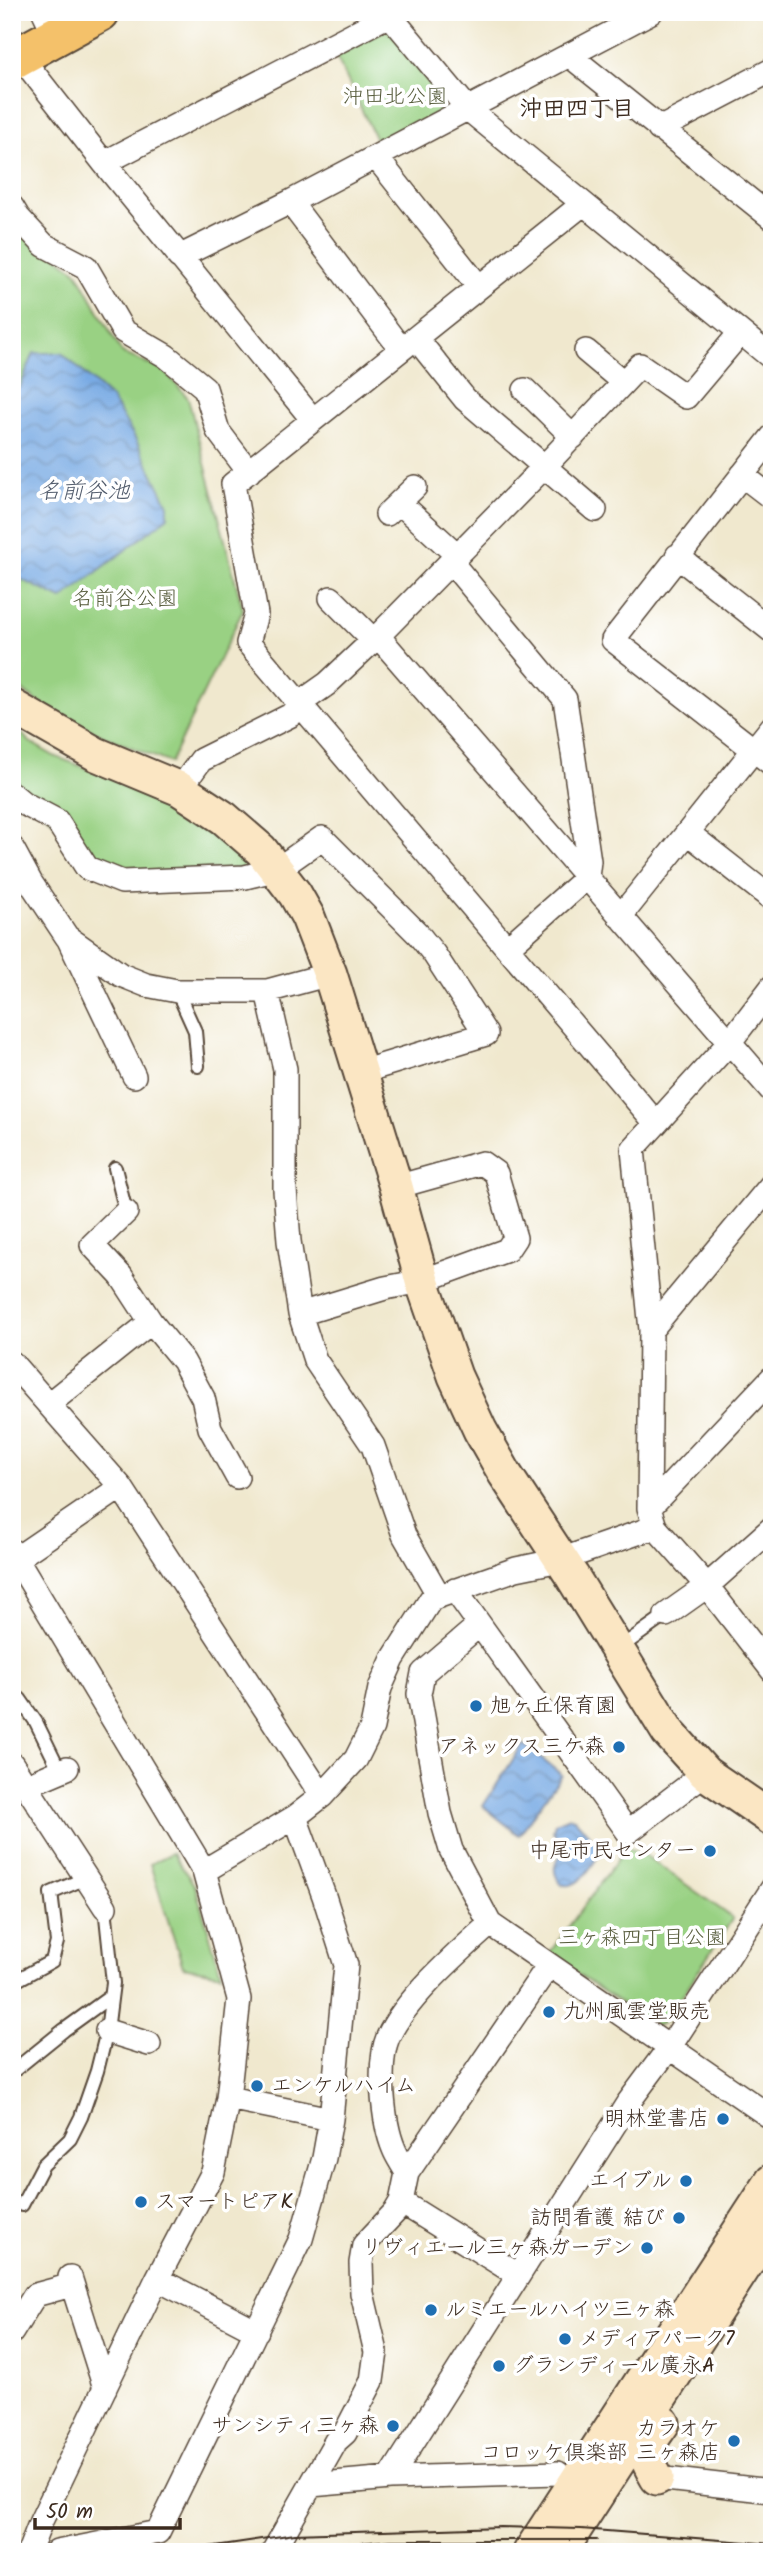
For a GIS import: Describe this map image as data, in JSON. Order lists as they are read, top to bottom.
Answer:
{
  "districts": ["沖田四丁目"],
  "water": ["名前谷池"],
  "parks": ["沖田北公園", "名前谷公園", "三ヶ森四丁目公園"],
  "places": [
    "旭ヶ丘保育園",
    "アネックス三ケ森",
    "中尾市民センター",
    "九州風雲堂販売",
    "エンケルハイム",
    "明林堂書店",
    "エイブル",
    "スマートピアK",
    "訪問看護 結び",
    "リヴィエール三ヶ森ガーデン",
    "ルミエールハイツ三ヶ森",
    "メディアパーク7",
    "グランディール廣永A",
    "サンシティ三ヶ森",
    "カラオケ コロッケ倶楽部 三ヶ森店"
  ],
  "scale_bar": "50 m"
}
